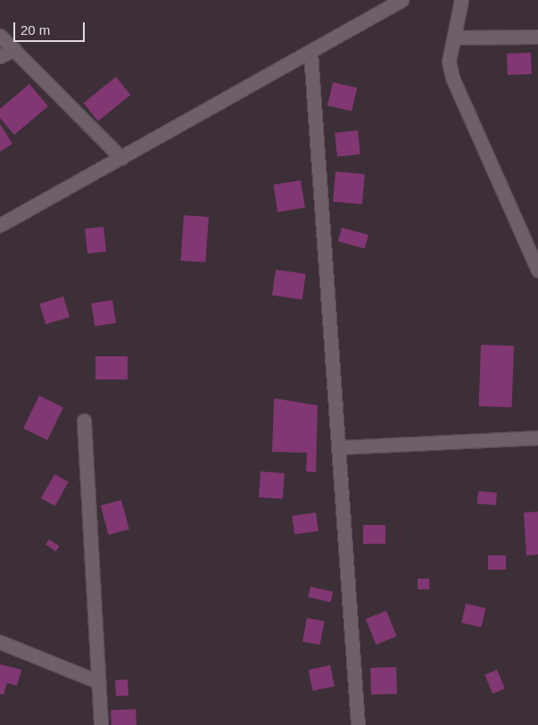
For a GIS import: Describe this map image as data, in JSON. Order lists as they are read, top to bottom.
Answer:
{
  "scale_bar": "20 m"
}
